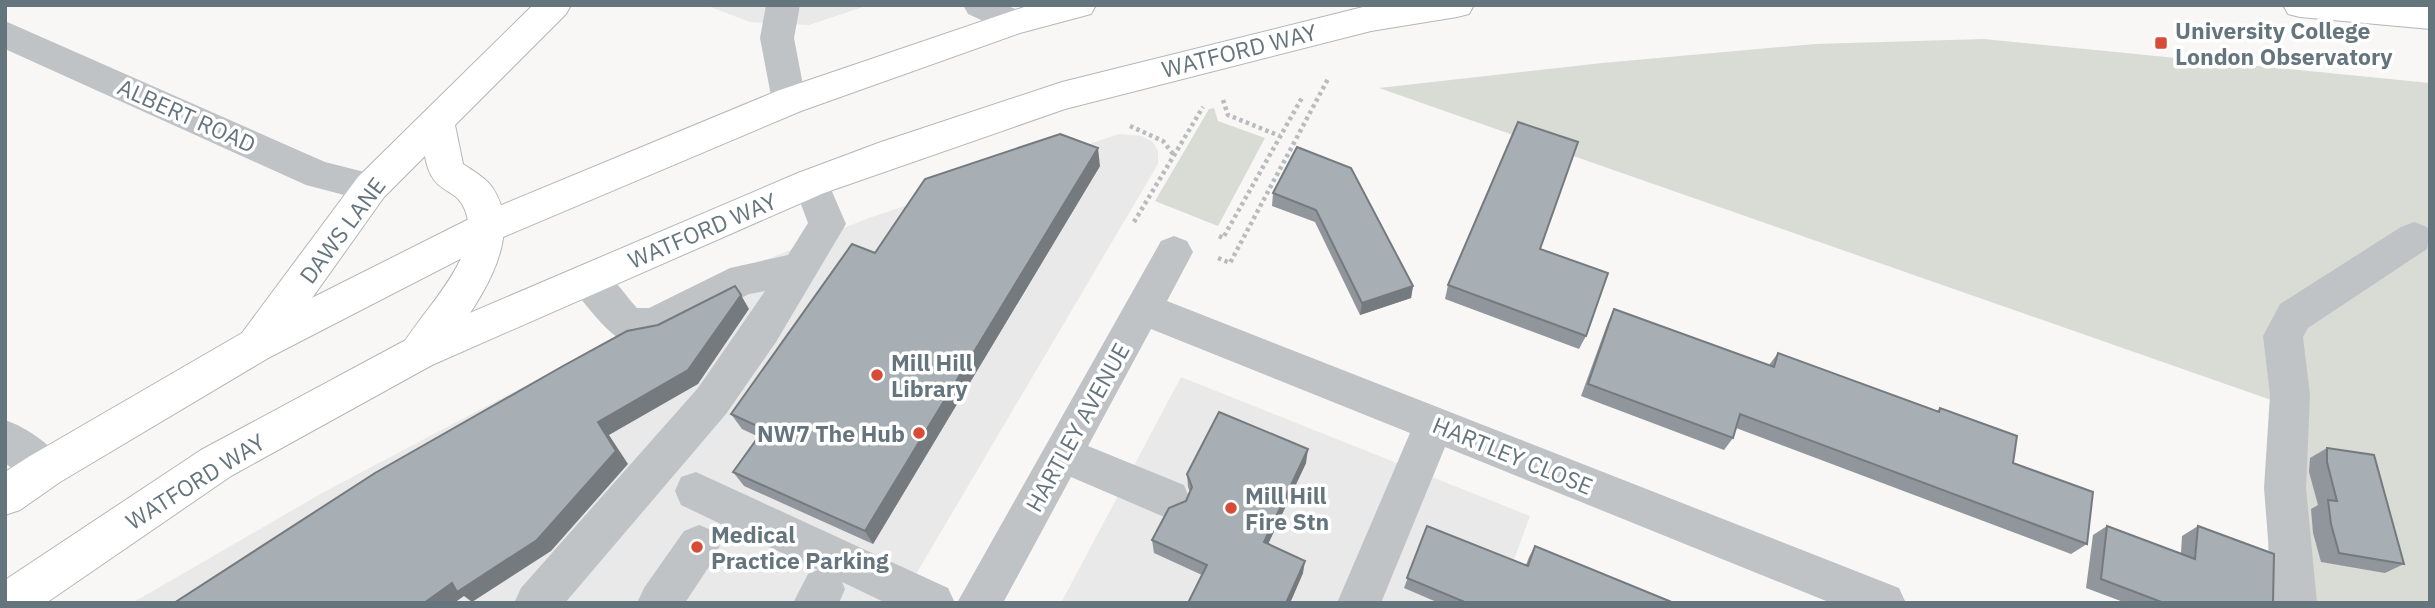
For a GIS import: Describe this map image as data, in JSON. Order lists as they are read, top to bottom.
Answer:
{
  "streets": {
    "main road": ["WATFORD WAY", "DAWS LANE"],
    "street": ["ALBERT ROAD", "HARTLEY AVENUE", "HARTLEY CLOSE"]
  },
  "crossings": [
    ["ALBERT ROAD", "DAWS LANE"],
    ["HARTLEY AVENUE", "HARTLEY CLOSE"]
  ],
  "places": {
    "transit": ["University College London Observatory"],
    "other": [
      "Mill Hill Library",
      "NW7 The Hub",
      "Mill Hill Fire Stn",
      "Medical Practice Parking"
    ]
  }
}
